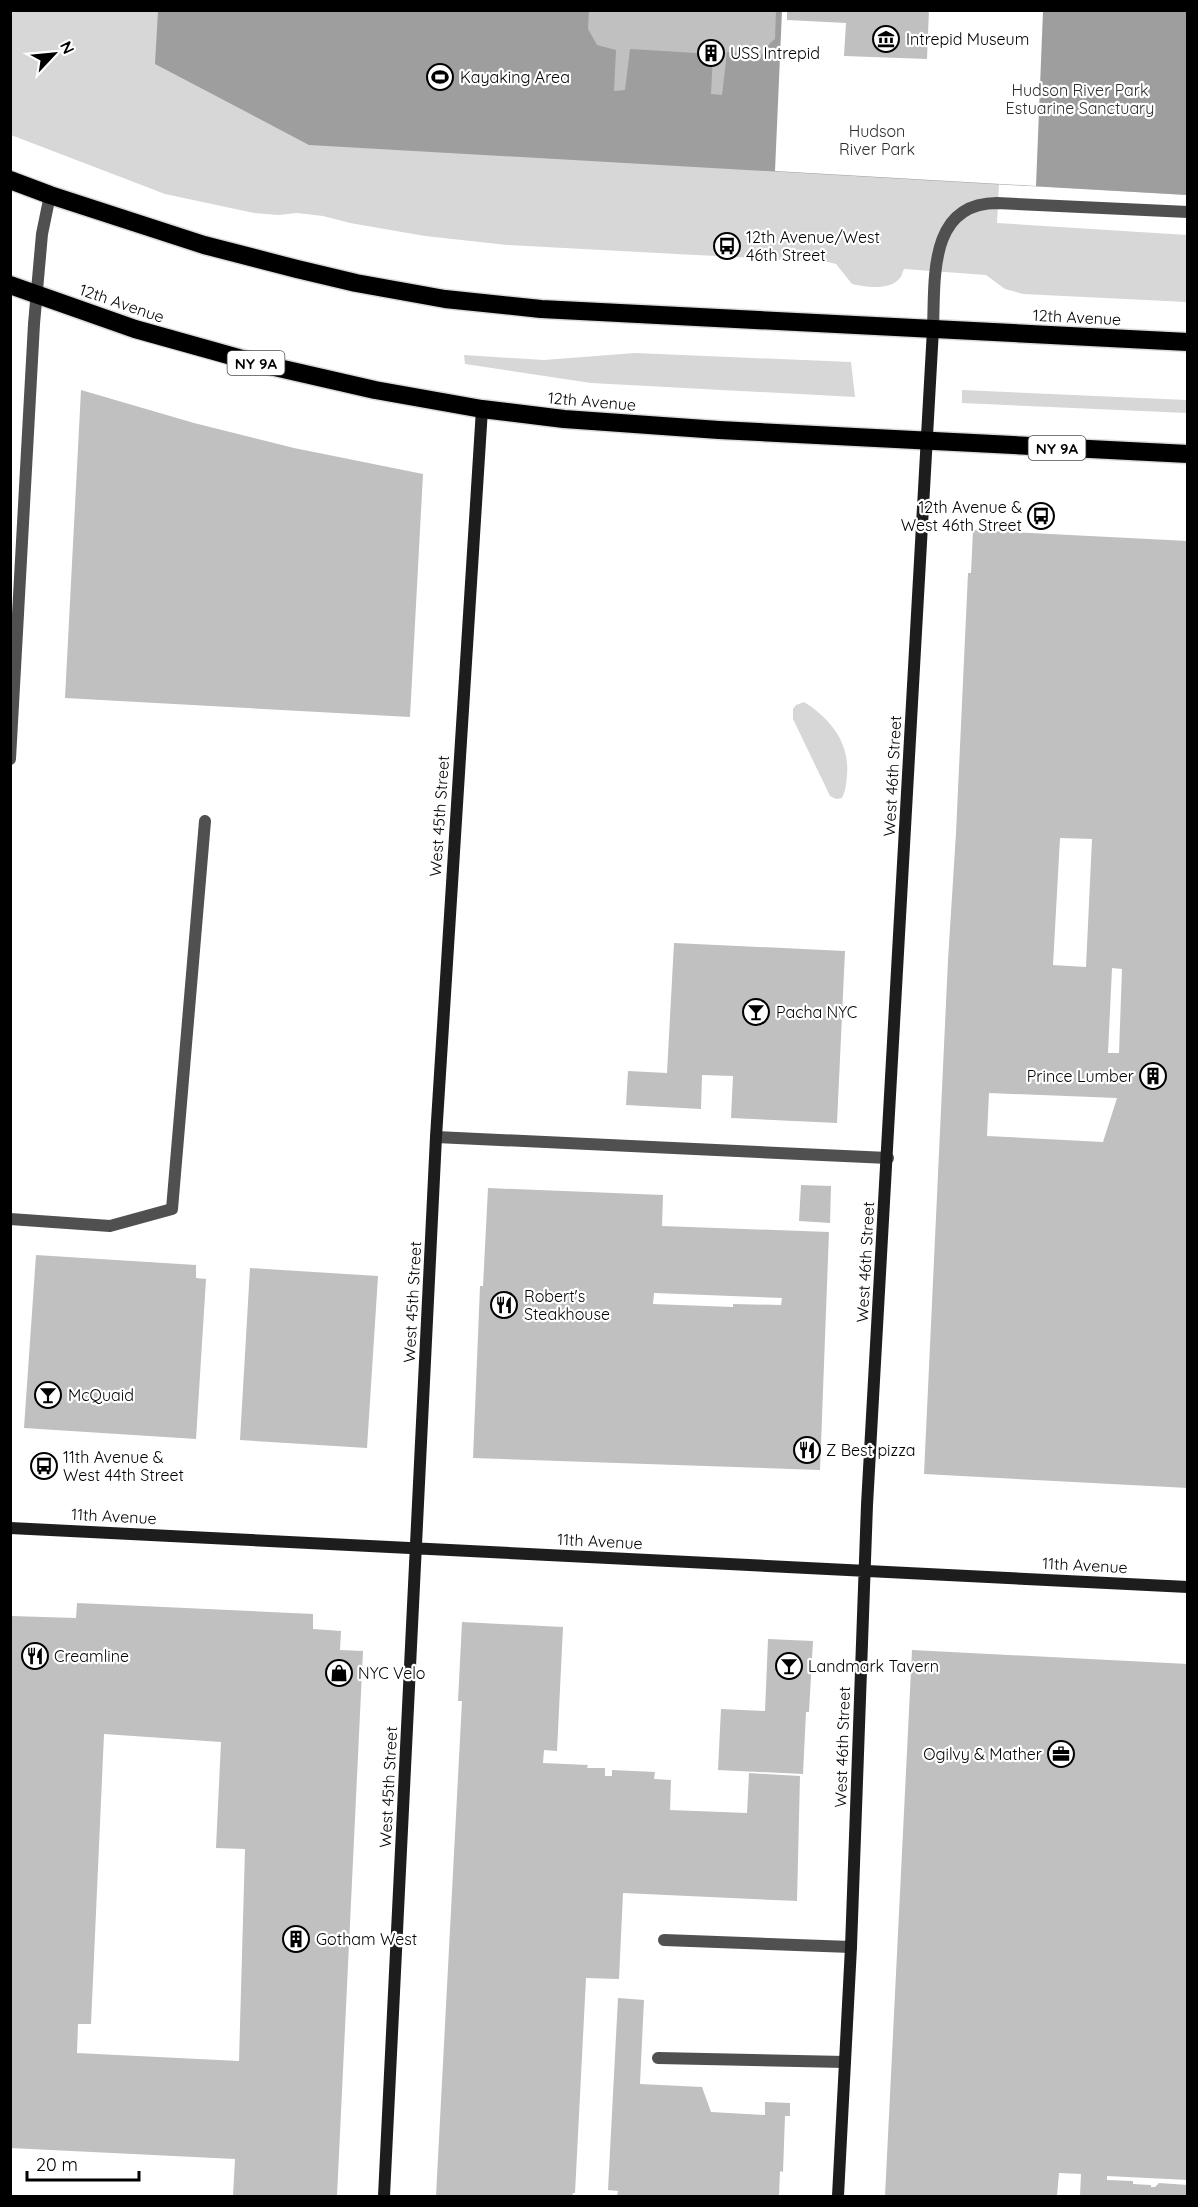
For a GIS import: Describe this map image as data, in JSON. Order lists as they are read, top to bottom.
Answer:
{
  "streets": {
    "highway": ["12th Avenue", "NY 9A"],
    "main road": ["West 46th Street", "West 45th Street", "11th Avenue"]
  },
  "crossings": [
    ["12th Avenue", "West 46th Street"],
    ["12th Avenue", "West 45th Street"],
    ["West 46th Street", "11th Avenue"],
    ["West 45th Street", "11th Avenue"]
  ],
  "parks": ["Hudson River Park Estuarine Sanctuary", "Hudson River Park"],
  "places": {
    "museum": ["Intrepid Museum"],
    "building": ["USS Intrepid", "Prince Lumber", "Gotham West"],
    "sports": ["Kayaking Area"],
    "bus stop": ["12th Avenue/West 46th Street", "12th Avenue & West 46th Street", "11th Avenue & West 44th Street"],
    "bar": ["Pacha NYC", "McQuaid", "Landmark Tavern"],
    "restaurant": ["Robert's Steakhouse", "Z Best pizza", "Creamline"],
    "shop": ["NYC Velo"],
    "office": ["Ogilvy & Mather"]
  },
  "scale_bar": "20 m",
  "north": "top right"
}
